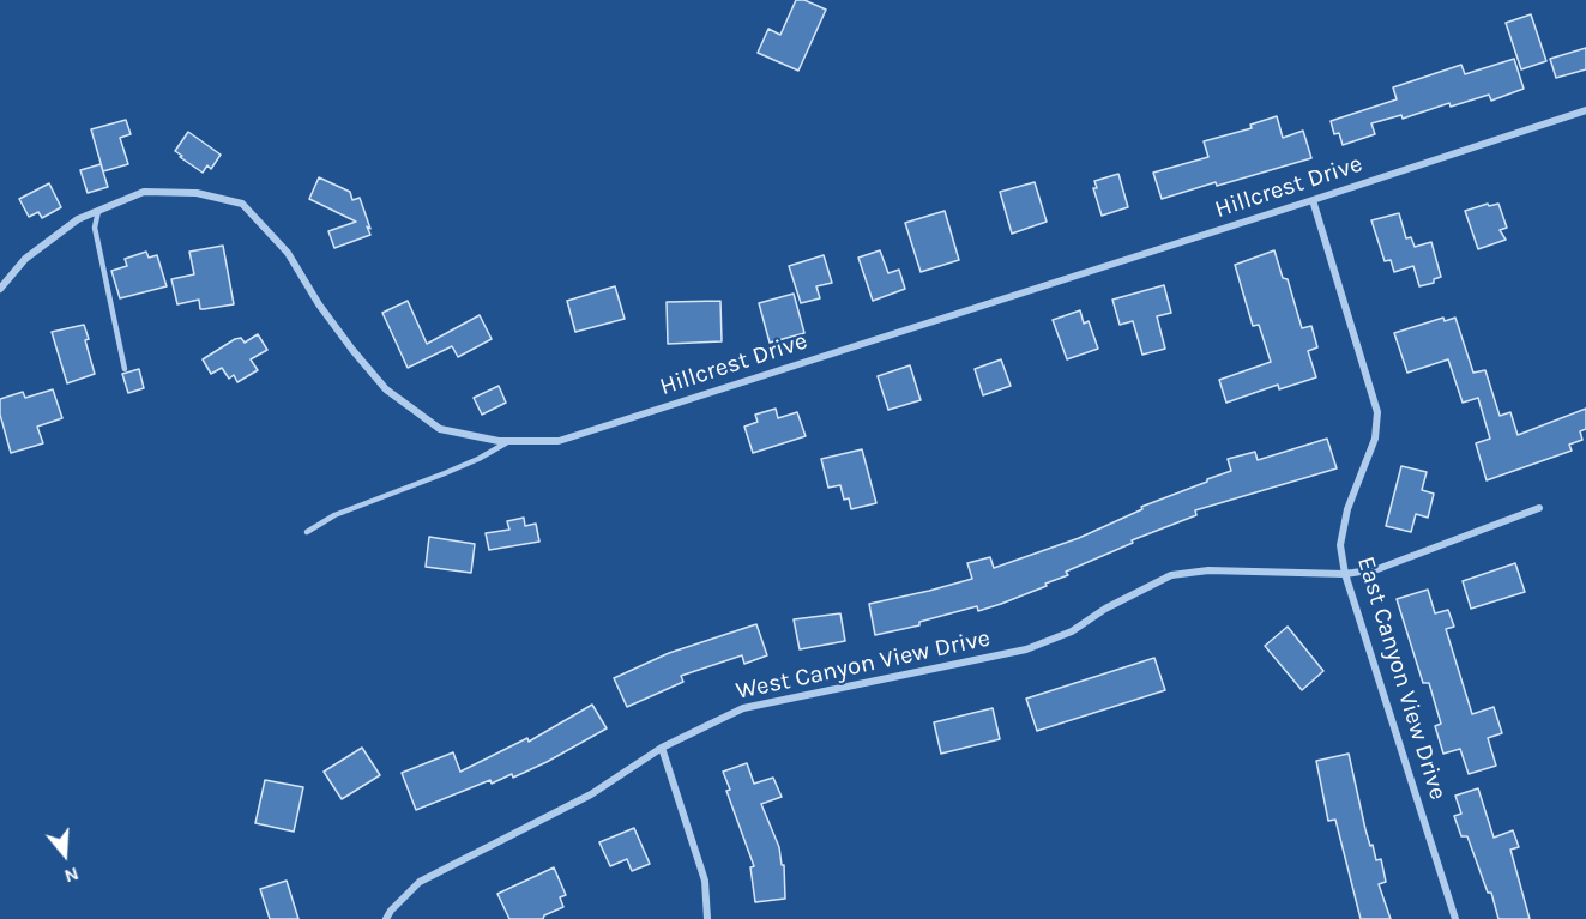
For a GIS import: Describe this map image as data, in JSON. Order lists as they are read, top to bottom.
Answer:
{
  "streets": {
    "street": ["Hillcrest Drive", "West Canyon View Drive", "East Canyon View Drive"]
  },
  "crossings": [
    ["Hillcrest Drive", "East Canyon View Drive"],
    ["West Canyon View Drive", "East Canyon View Drive"]
  ],
  "north": "bottom"
}
